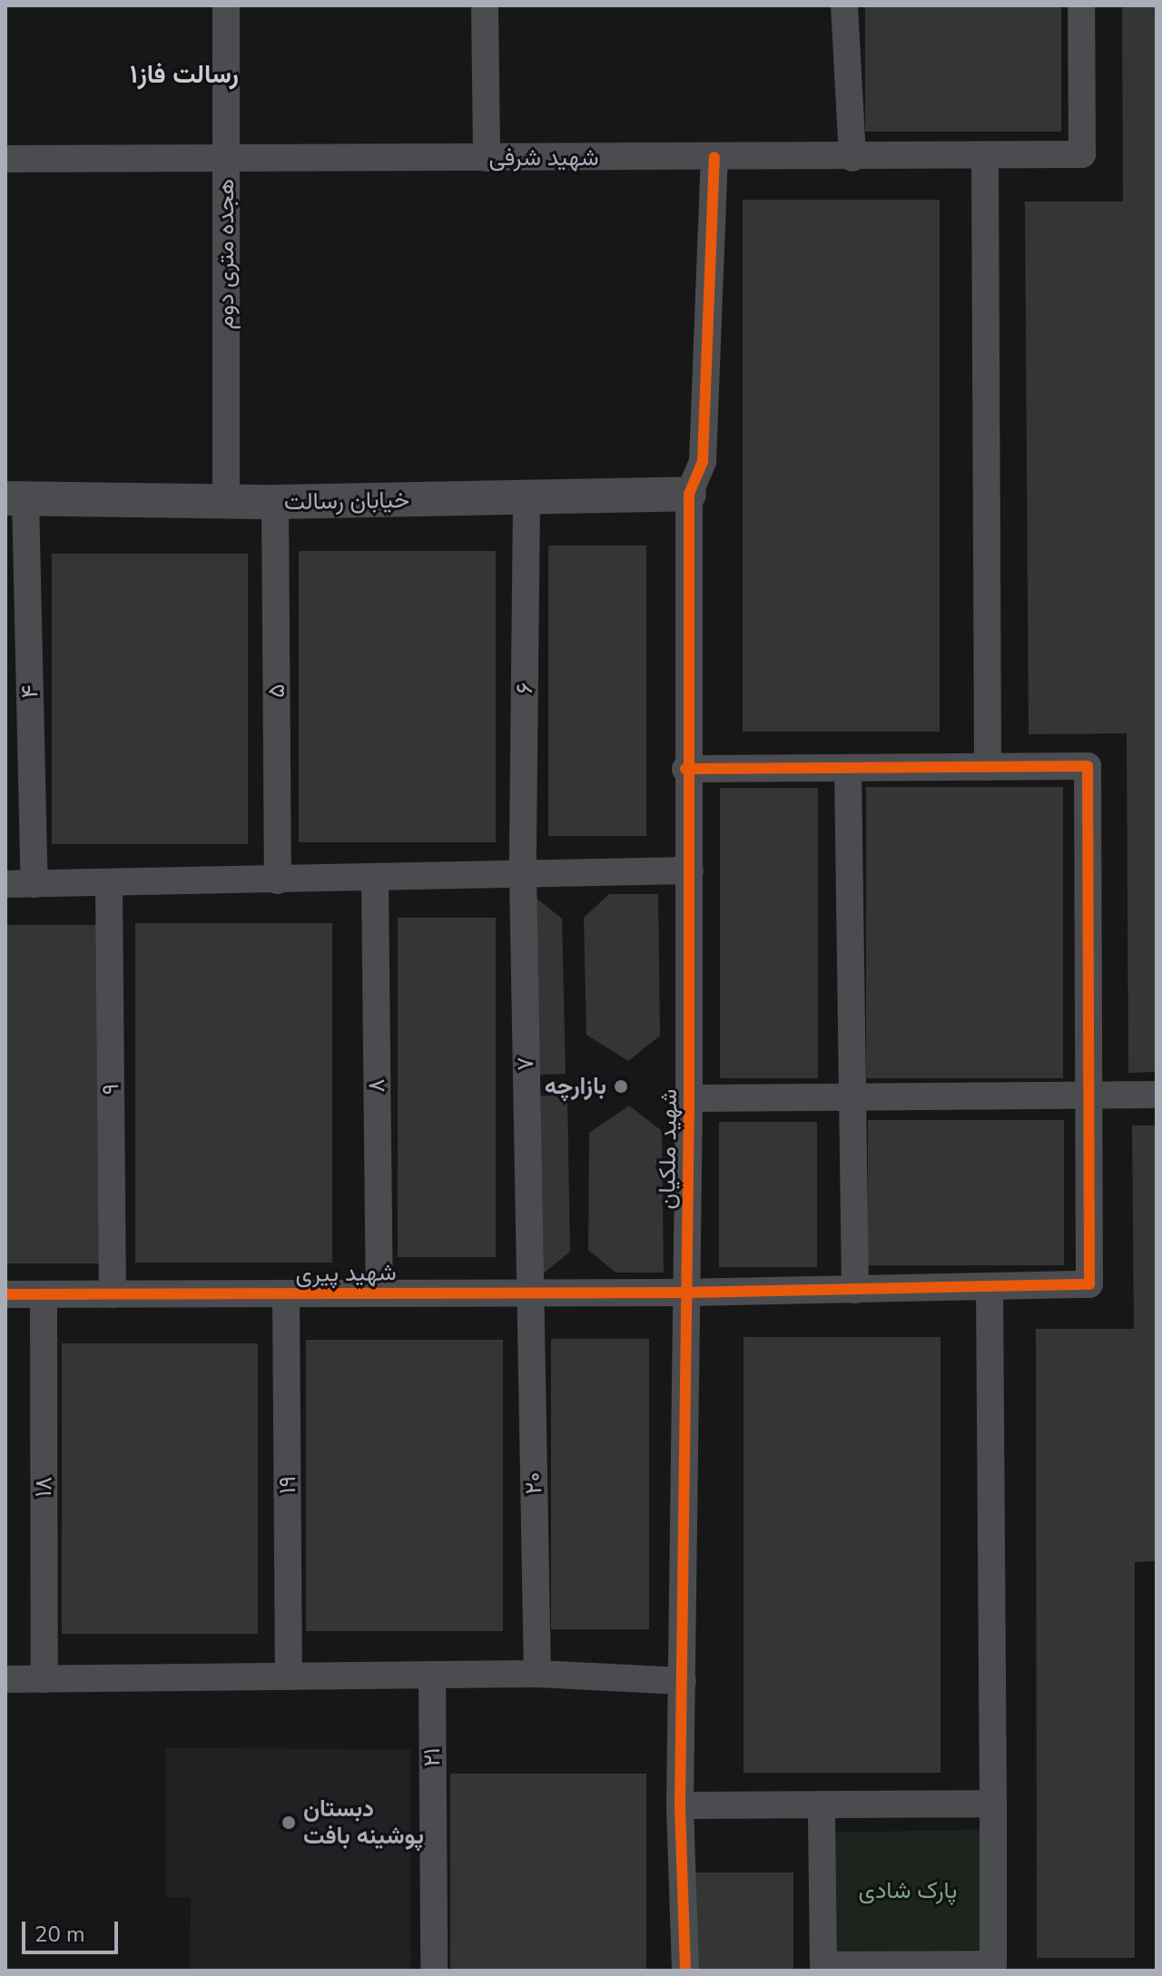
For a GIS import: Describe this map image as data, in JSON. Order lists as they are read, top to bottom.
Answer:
{
  "streets": {
    "street": [
      "شهید شرفی",
      "هجده متری دوم",
      "خیابان رسالت",
      "۶",
      "۵",
      "۴",
      "۷",
      "۸",
      "۹",
      "شهید ملکیان",
      "شهید پیری",
      "۲۰",
      "۱۹",
      "۱۸",
      "۲۱"
    ]
  },
  "crossings": [
    ["شهید شرفی", "هجده متری دوم"],
    ["هجده متری دوم", "خیابان رسالت"],
    ["خیابان رسالت", "۶"],
    ["خیابان رسالت", "۵"],
    ["خیابان رسالت", "۴"],
    ["خیابان رسالت", "شهید ملکیان"],
    ["۶", "۷"],
    ["۷", "شهید پیری"],
    ["۷", "۲۰"],
    ["۸", "شهید پیری"],
    ["۹", "شهید پیری"],
    ["شهید ملکیان", "شهید پیری"],
    ["شهید پیری", "۲۰"],
    ["شهید پیری", "۱۹"],
    ["شهید پیری", "۱۸"]
  ],
  "districts": ["رسالت فاز۱"],
  "parks": ["پارک شادی"],
  "places": ["بازارچه", "دبستان پوشینه بافت"],
  "scale_bar": "20 m"
}
